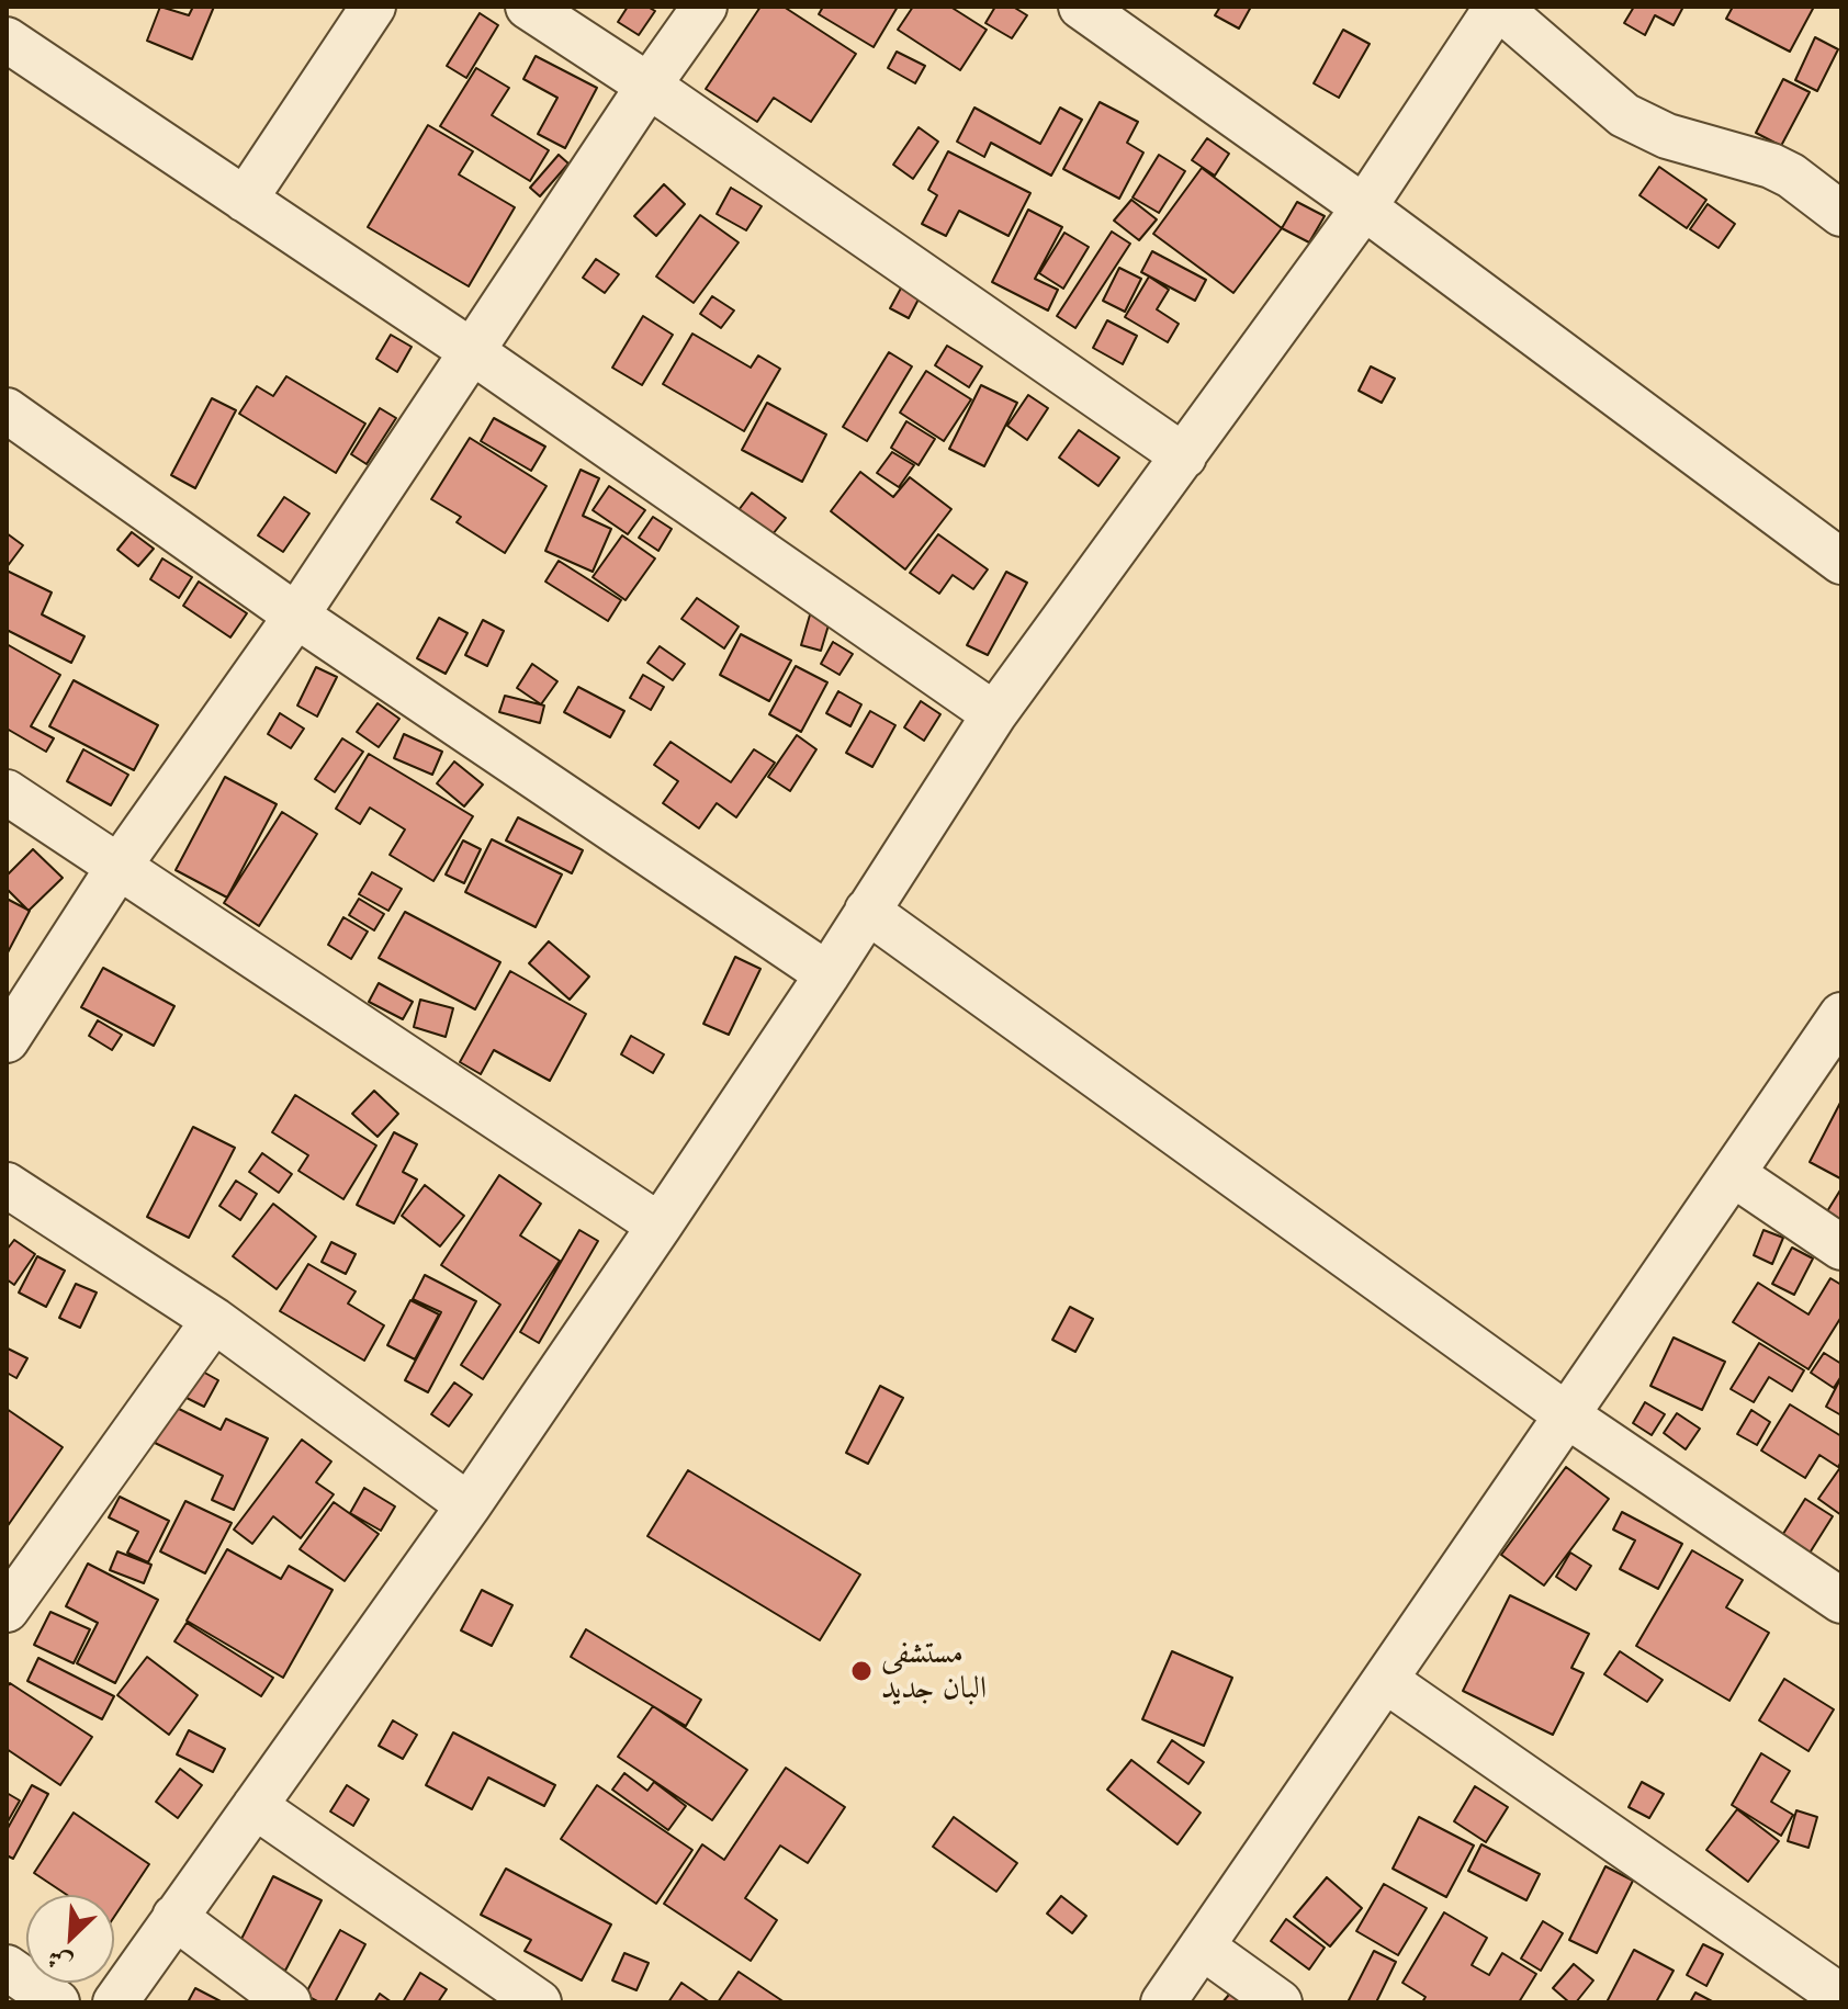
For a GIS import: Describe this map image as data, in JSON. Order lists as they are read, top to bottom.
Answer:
{
  "places": ["مستشفى البان جديد"],
  "north": "bottom left"
}
